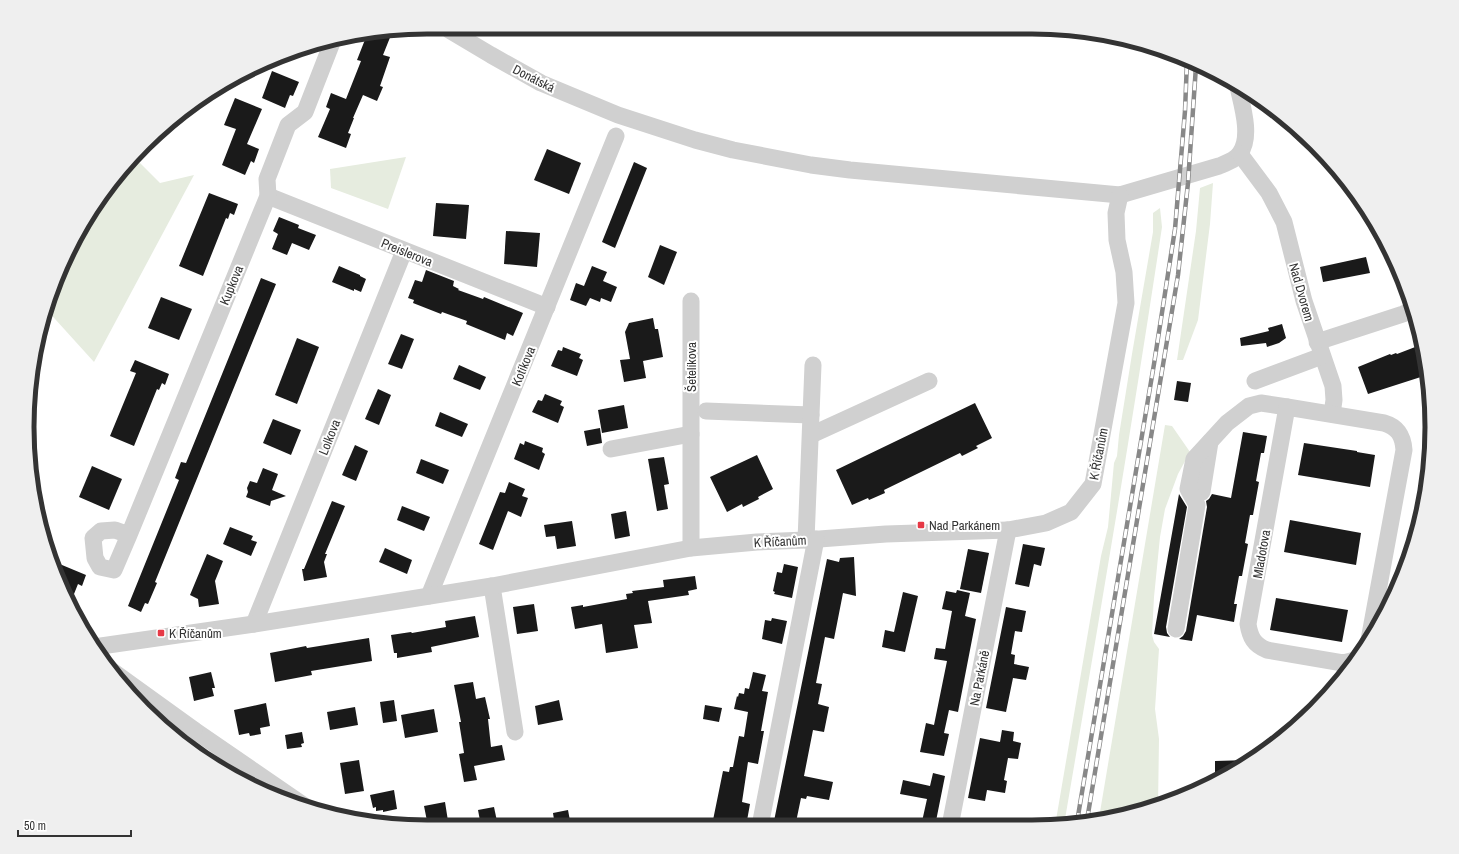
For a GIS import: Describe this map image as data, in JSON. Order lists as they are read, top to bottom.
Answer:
{
  "streets": {
    "street": [
      "Donátská",
      "Preislerova",
      "Kupkova",
      "Nad Dvorem",
      "Kotíkova",
      "Šetelíkova",
      "Lolkova",
      "K Říčanům",
      "Mladotova",
      "Na Parkáně"
    ]
  },
  "crossings": [
    ["Donátská", "K Říčanům"],
    ["Preislerova", "Kupkova"],
    ["Preislerova", "Kotíkova"],
    ["Preislerova", "Lolkova"],
    ["Kotíkova", "K Říčanům"],
    ["Šetelíkova", "K Říčanům"],
    ["Lolkova", "K Říčanům"],
    ["K Říčanům", "Na Parkáně"]
  ],
  "places": {
    "transit": ["Nad Parkánem", "K Říčanům"]
  },
  "scale_bar": "50 m"
}
